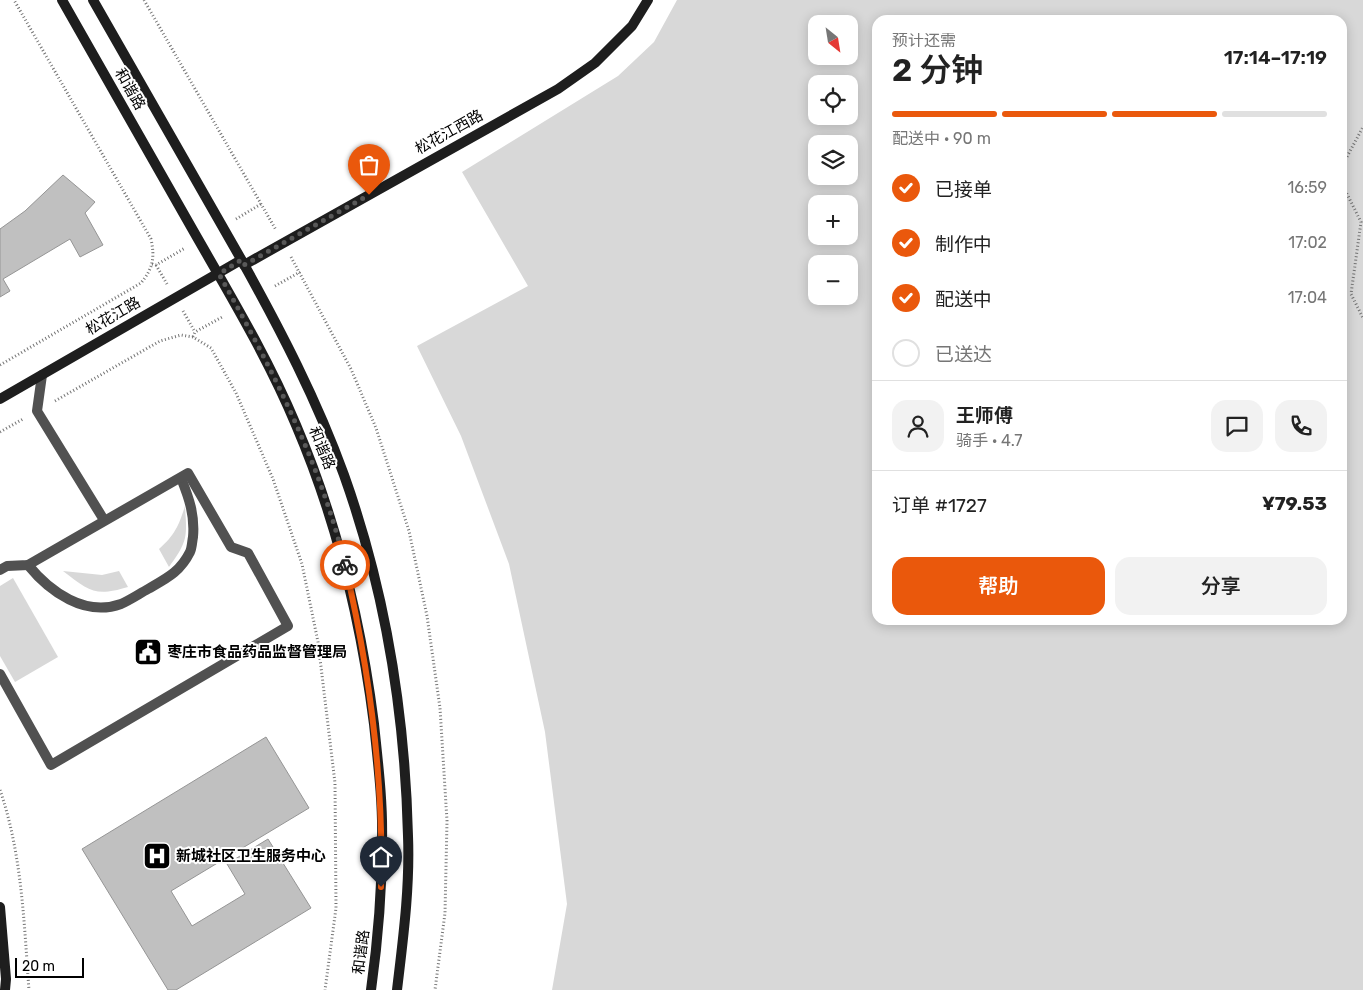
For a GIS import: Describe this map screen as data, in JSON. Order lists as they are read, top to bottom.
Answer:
{
  "streets": {
    "main road": ["和谐路", "松花江西路", "松花江路"]
  },
  "crossings": [
    ["和谐路", "松花江西路"],
    ["和谐路", "松花江路"],
    ["松花江西路", "松花江路"]
  ],
  "places": {
    "public building": ["枣庄市食品药品监督管理局"],
    "hospital": ["新城社区卫生服务中心"]
  },
  "scale_bar": "20 m",
  "north": "bottom right",
  "page": {
    "map_buttons": ["+", "−"],
    "heading": ["2 分钟", "预计还需", "17:14–17:19"],
    "panel": [
      "王师傅",
      "骑手 · 4.7",
      "订单 #1727",
      "¥79.53"
    ],
    "bar": "配送中 · 90 m",
    "list": [
      ["已接单", "16:59"],
      ["制作中", "17:02"],
      ["配送中", "17:04"],
      "已送达"
    ],
    "buttons": ["帮助", "分享"],
    "scale": "20 m"
  }
}
